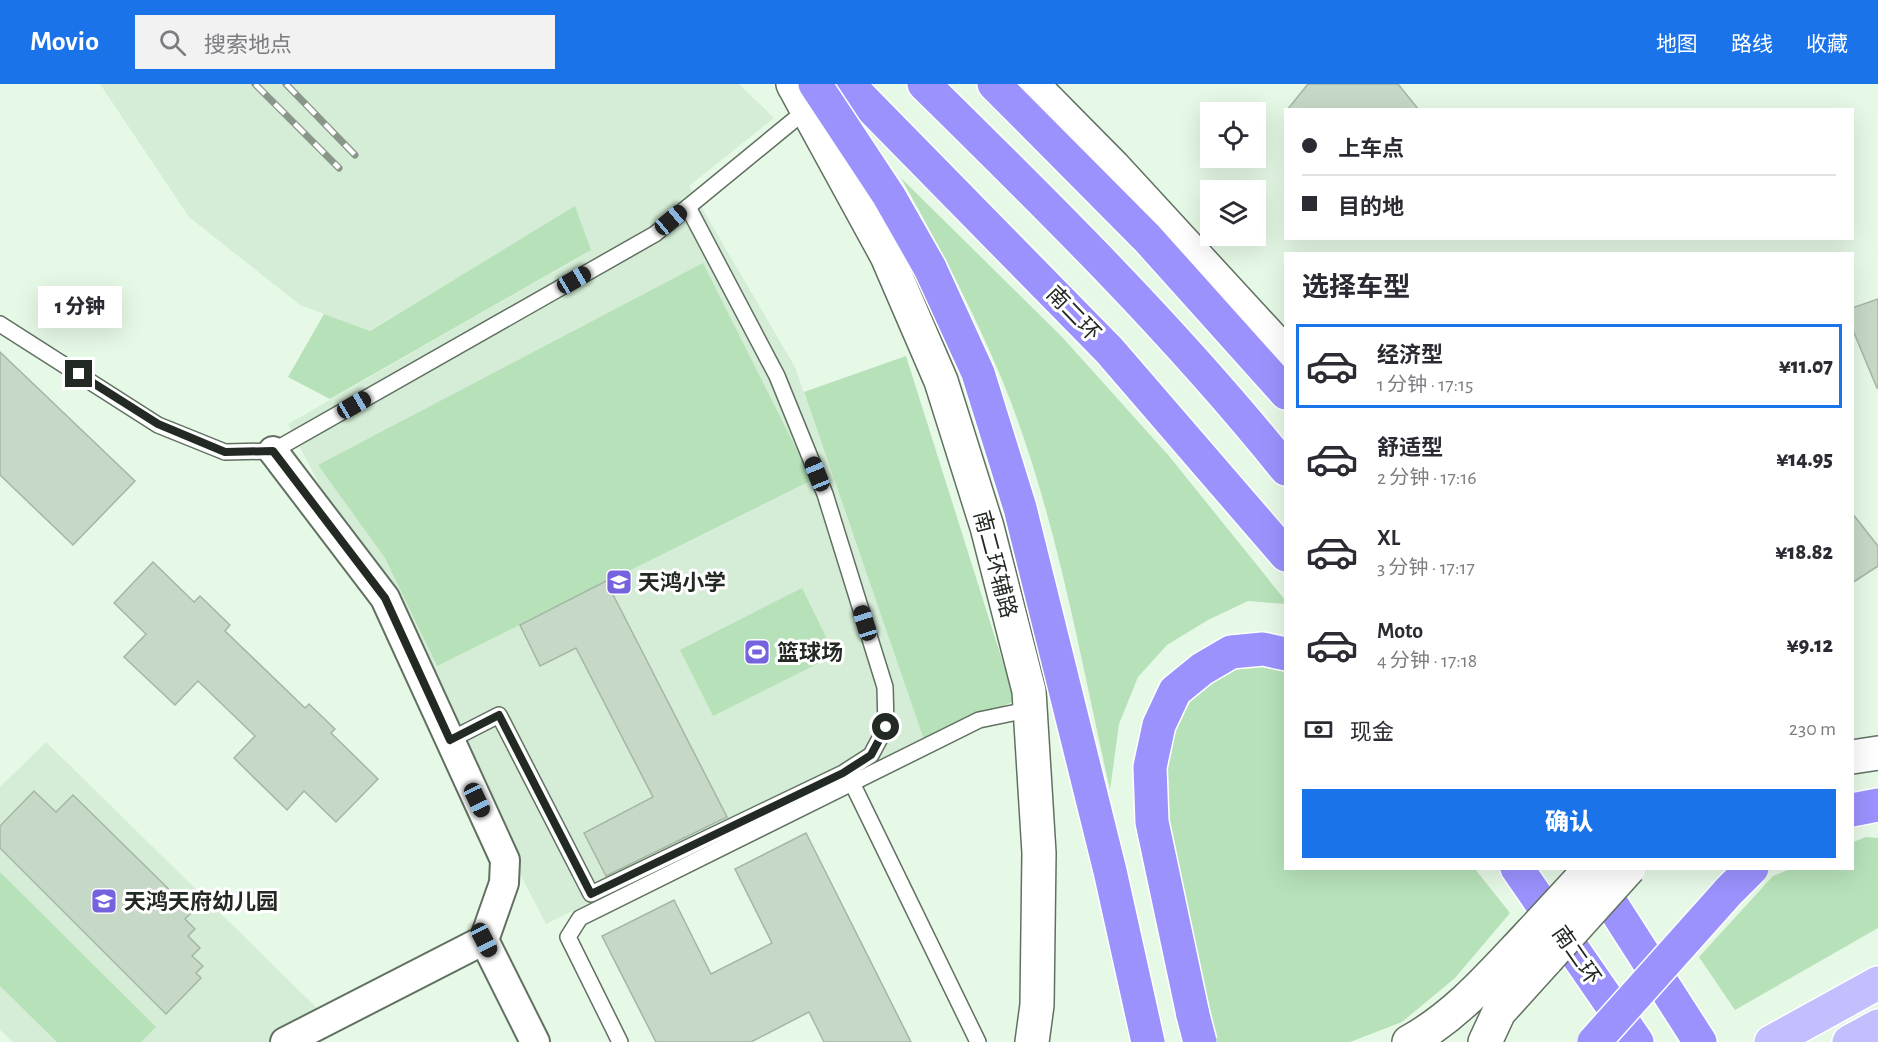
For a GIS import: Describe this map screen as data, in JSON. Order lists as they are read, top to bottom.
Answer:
{
  "streets": {
    "highway": ["南二环"],
    "street": ["南二环辅路"]
  },
  "places": {
    "school or university": ["天鸿小学", "天鸿天府幼儿园"],
    "sports": ["篮球场"]
  },
  "page": {
    "header": "Movio",
    "search": "搜索地点",
    "nav": ["地图", "路线", "收藏"],
    "banner": ["上车点", "目的地"],
    "heading": "选择车型",
    "bubble": "1 分钟",
    "list": [
      {
        "name": "经济型",
        "note": "1 分钟 · 17:15",
        "value": "¥11.07"
      },
      {
        "name": "舒适型",
        "note": "2 分钟 · 17:16",
        "value": "¥14.95"
      },
      {
        "name": "XL",
        "note": "3 分钟 · 17:17",
        "value": "¥18.82"
      },
      {
        "name": "Moto",
        "note": "4 分钟 · 17:18",
        "value": "¥9.12"
      }
    ],
    "pay": ["现金", "230 m"],
    "buttons": "确认"
  }
}
